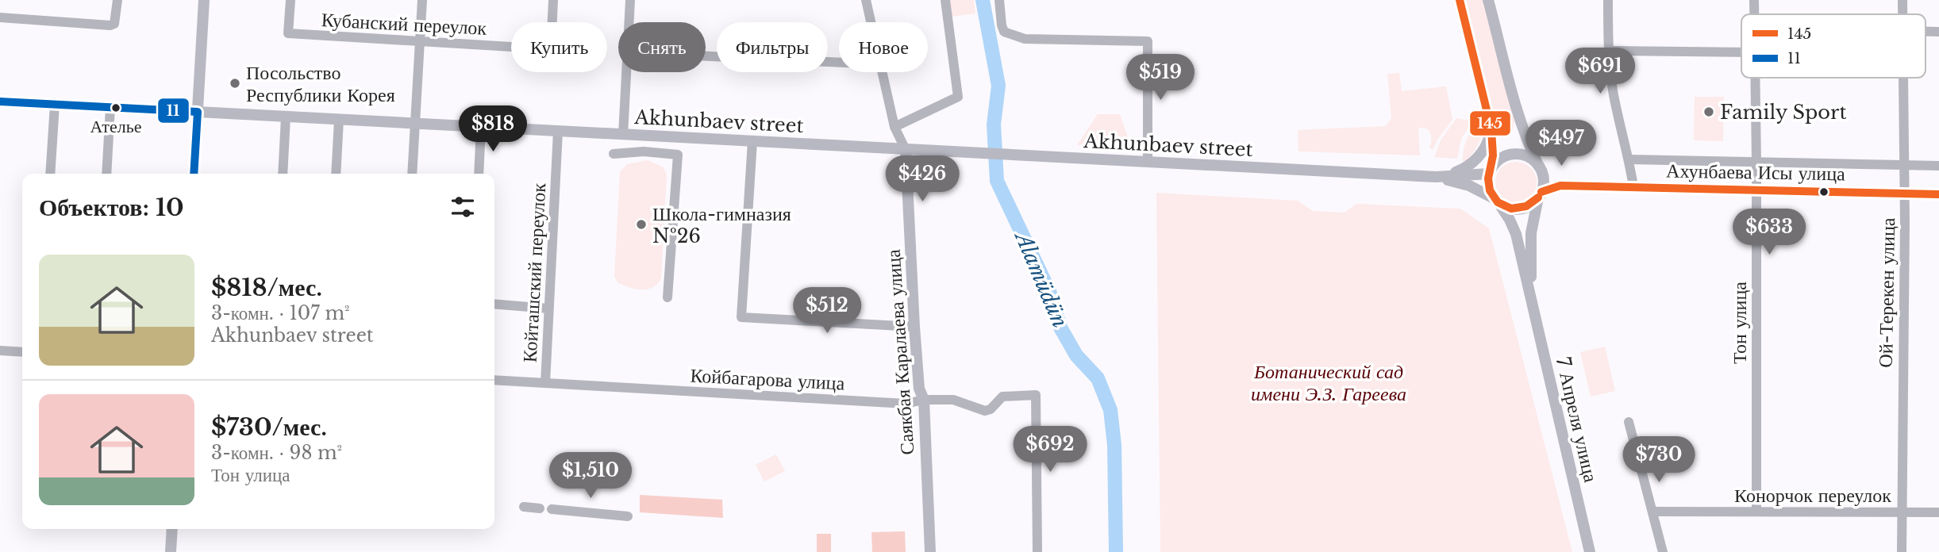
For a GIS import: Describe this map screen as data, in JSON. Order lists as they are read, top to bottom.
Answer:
{
  "streets": {
    "main road": [
      "Akhunbaev street",
      "Ахунбаева Исы улица",
      "Саякбая Каралаева улица",
      "7 Апреля улица"
    ],
    "street": [
      "Кубанский переулок",
      "Койташский переулок",
      "Ой-Терекен улица",
      "Тон улица",
      "Койбагарова улица",
      "Конорчок переулок"
    ]
  },
  "crossings": [
    ["Akhunbaev street", "Койташский переулок"],
    ["Akhunbaev street", "Саякбая Каралаева улица"],
    ["Ахунбаева Исы улица", "Ой-Терекен улица"],
    ["Ахунбаева Исы улица", "Тон улица"],
    ["Ахунбаева Исы улица", "7 Апреля улица"],
    ["Койташский переулок", "Койбагарова улица"],
    ["Ой-Терекен улица", "Конорчок переулок"],
    ["Тон улица", "Конорчок переулок"],
    ["Саякбая Каралаева улица", "Койбагарова улица"]
  ],
  "water": ["Alamüdün"],
  "parks": ["Ботанический сад имени Э.З. Гареева"],
  "places": [
    "Посольство Республики Корея",
    "Ателье",
    "Family Sport",
    "Школа-гимназия №26"
  ],
  "lines": ["transit line 145", "transit line 11"],
  "legend": ["145", "11"],
  "page": {
    "chip": [
      "Купить",
      "Снять",
      "Фильтры",
      "Новое"
    ],
    "price": [
      "$691",
      "$519",
      "$818",
      "$497",
      "$426",
      "$633",
      "$512",
      "$692",
      "$730",
      "$1,510"
    ],
    "heading": "Объектов: 10",
    "list": [
      {
        "name": "$818/мес.",
        "note": "3-комн. · 107 m² · Akhunbaev street"
      },
      {
        "name": "$730/мес.",
        "note": "3-комн. · 98 m² · Тон улица"
      }
    ]
  }
}
